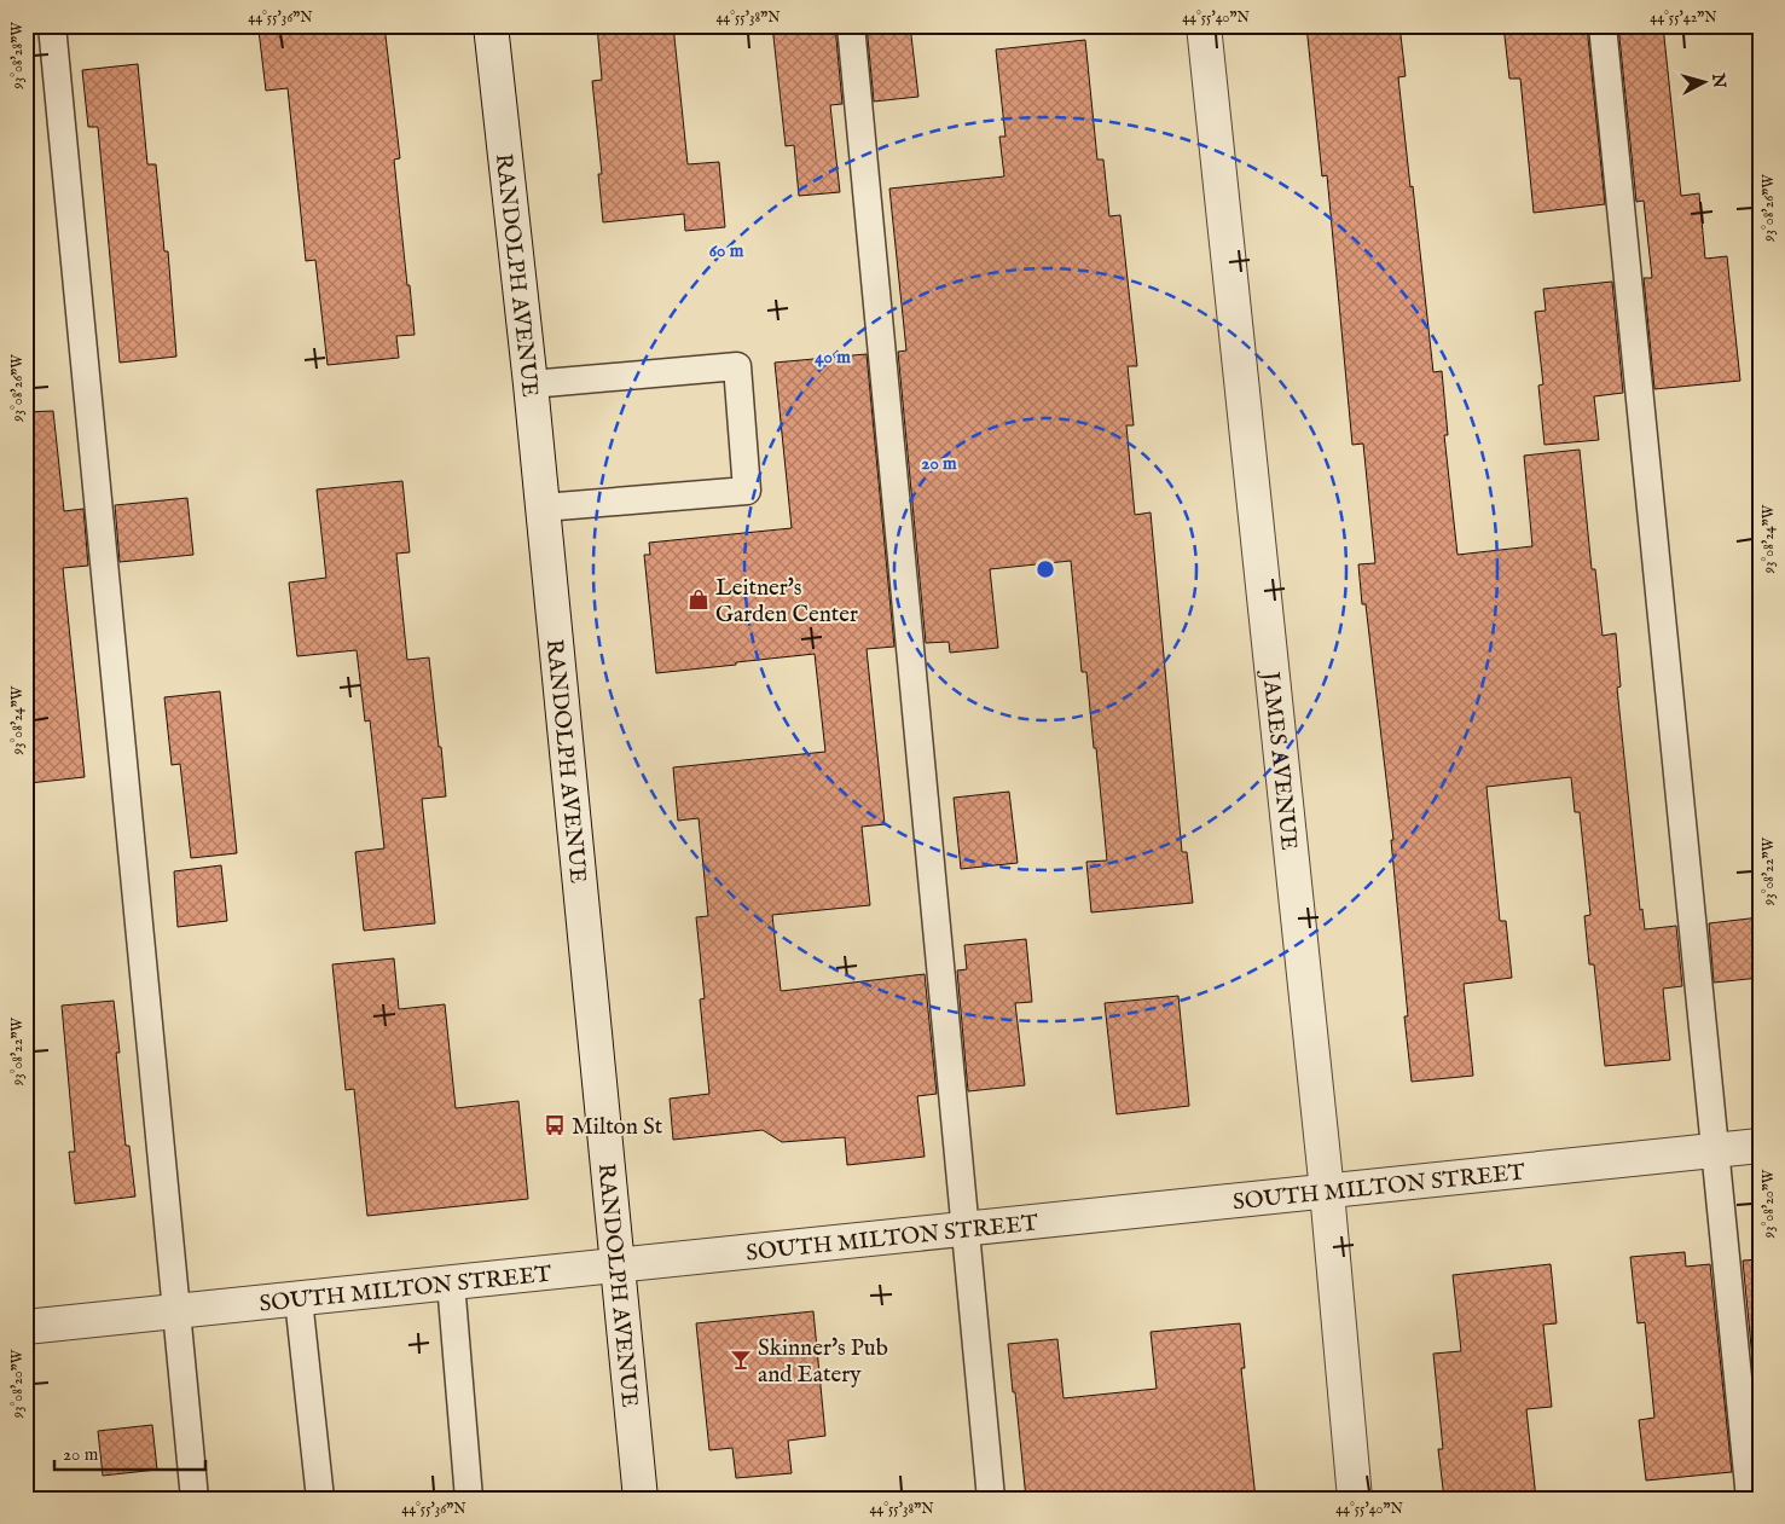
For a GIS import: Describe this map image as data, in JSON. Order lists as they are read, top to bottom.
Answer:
{
  "streets": {
    "street": ["RANDOLPH AVENUE", "JAMES AVENUE", "SOUTH MILTON STREET"]
  },
  "crossings": [
    ["RANDOLPH AVENUE", "SOUTH MILTON STREET"],
    ["JAMES AVENUE", "SOUTH MILTON STREET"]
  ],
  "places": {
    "shop": ["Leitner's Garden Center"],
    "bus stop": ["Milton St"],
    "bar": ["Skinner's Pub and Eatery"]
  },
  "scale_bar": "20 m",
  "north": "right",
  "coordinates": [
    "44°55'36\"N",
    "44°55'38\"N",
    "44°55'40\"N",
    "44°55'42\"N",
    "93°08'28\"W",
    "93°08'26\"W",
    "93°08'24\"W",
    "93°08'22\"W",
    "93°08'20\"W"
  ],
  "rings": ["60 m", "40 m", "20 m"]
}
